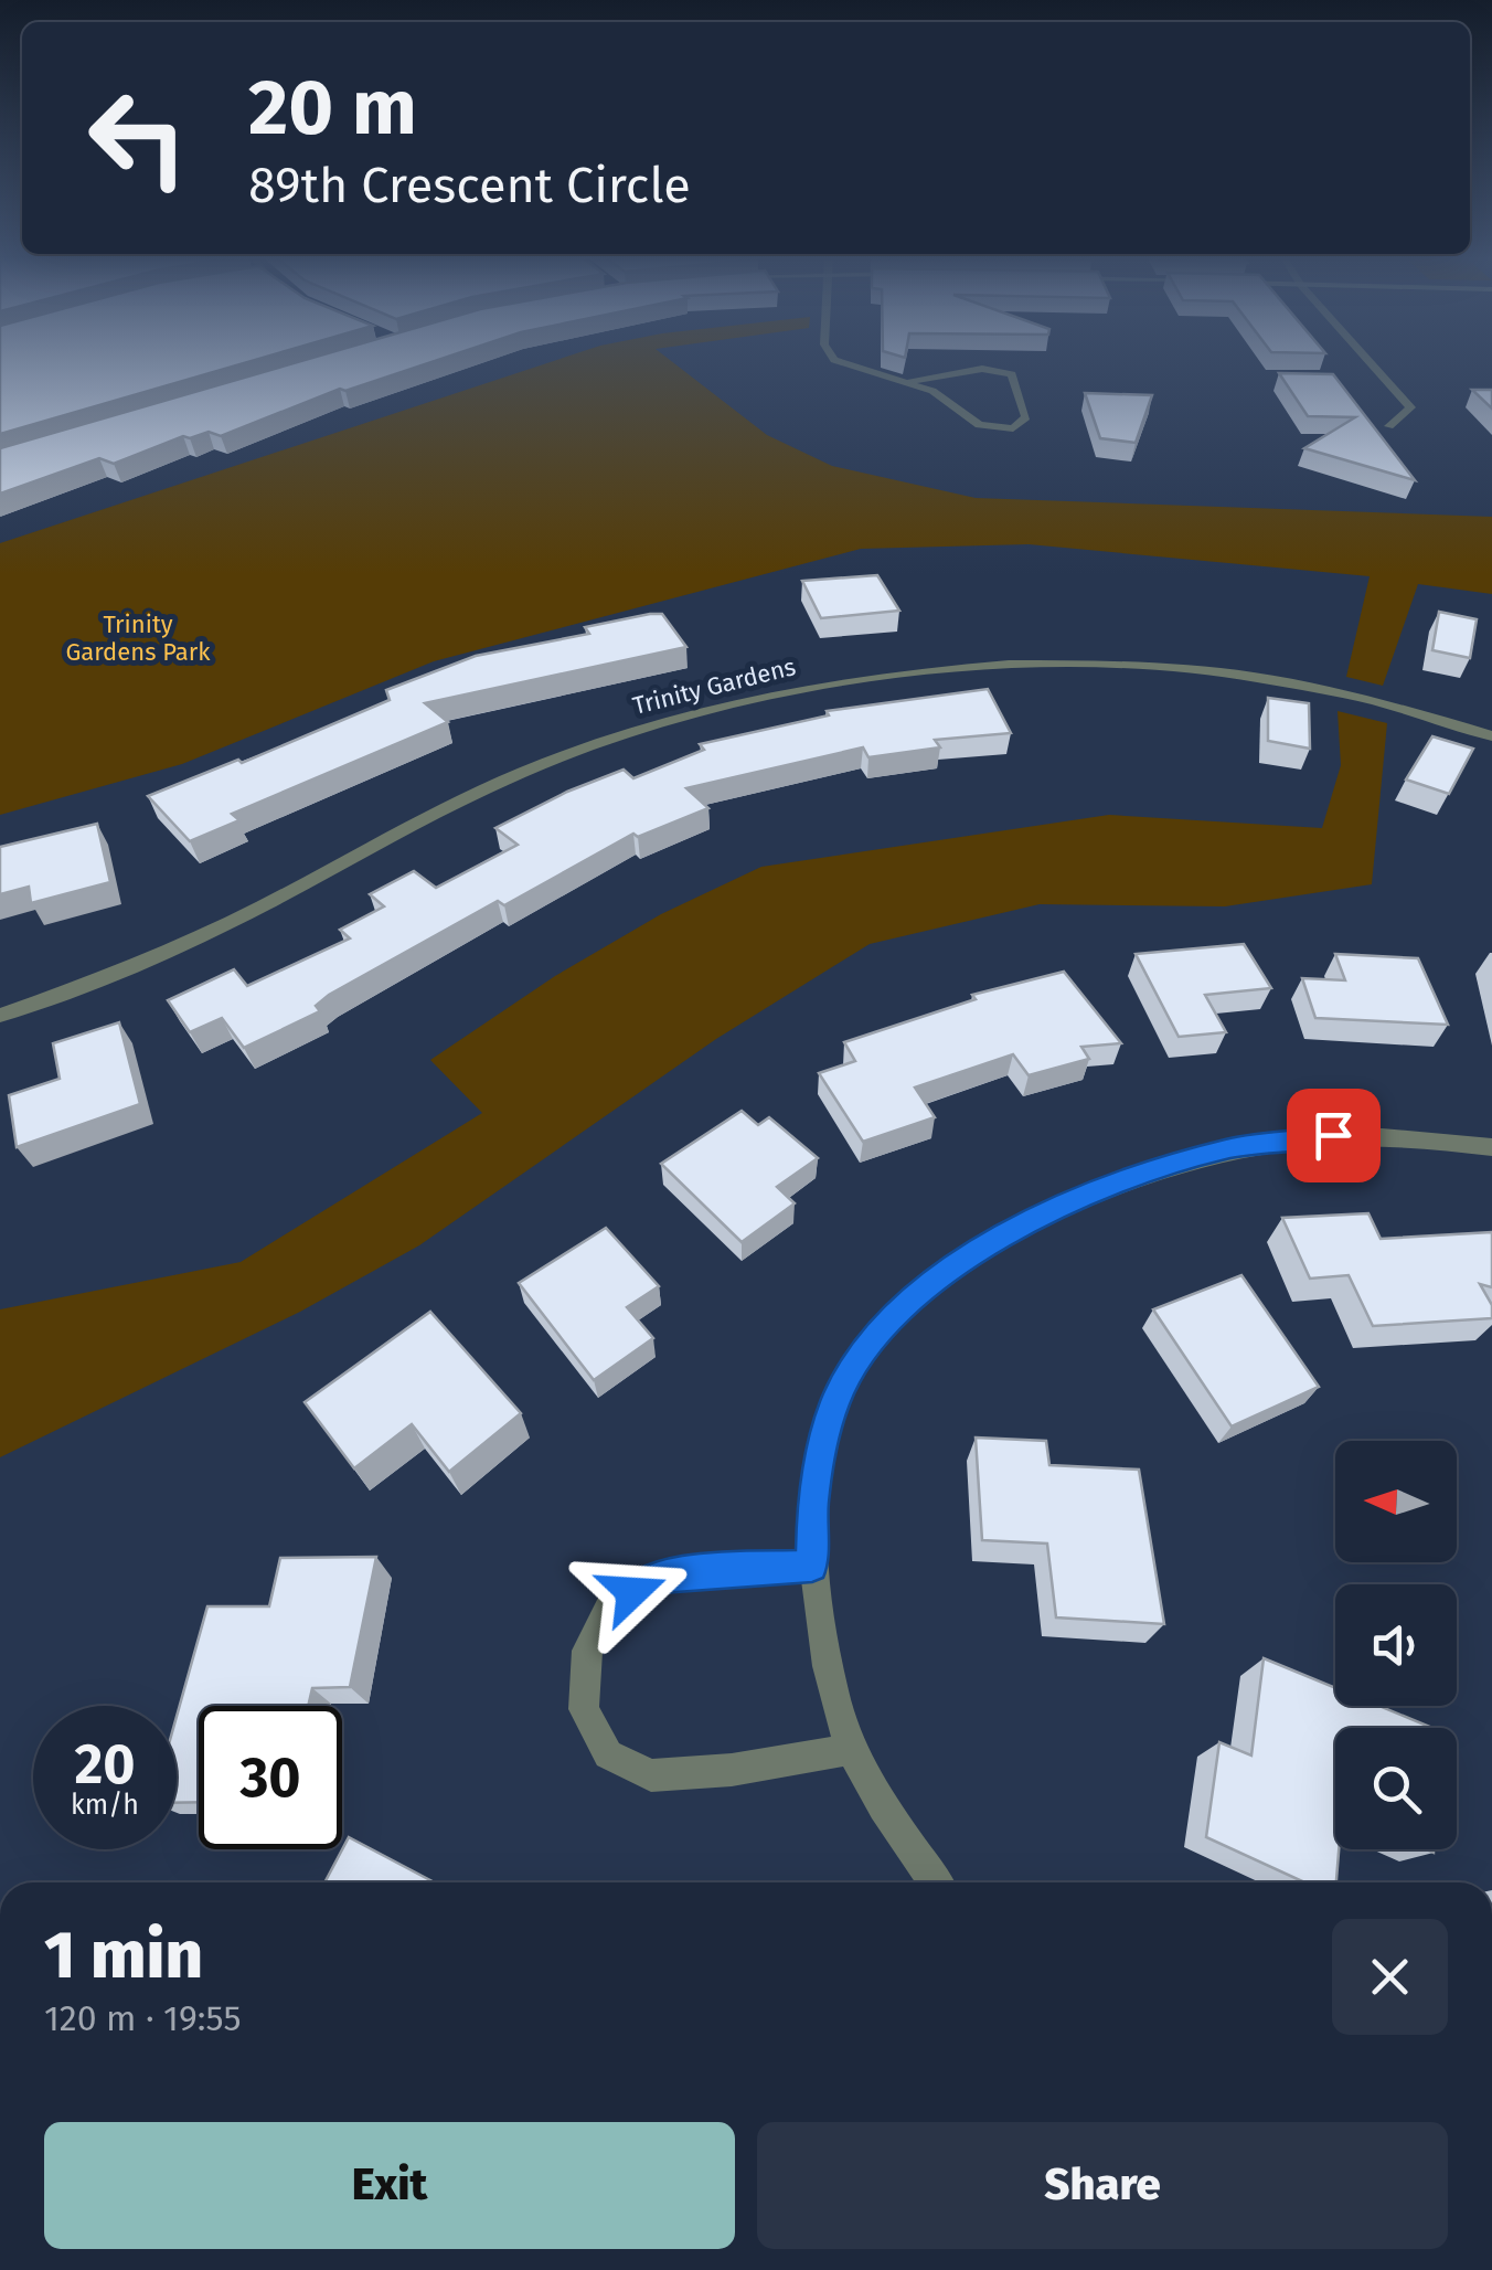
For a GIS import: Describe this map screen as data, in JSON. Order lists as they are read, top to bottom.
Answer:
{
  "streets": {
    "street": ["Trinity Gardens"]
  },
  "parks": ["Trinity Gardens Park"],
  "north": "left",
  "page": {
    "turn": ["20 m", "89th Crescent Circle"],
    "speed": "20 km/h",
    "limit": "30",
    "heading": ["1 min", "120 m · 19:55"],
    "buttons": ["Exit", "Share"]
  }
}
